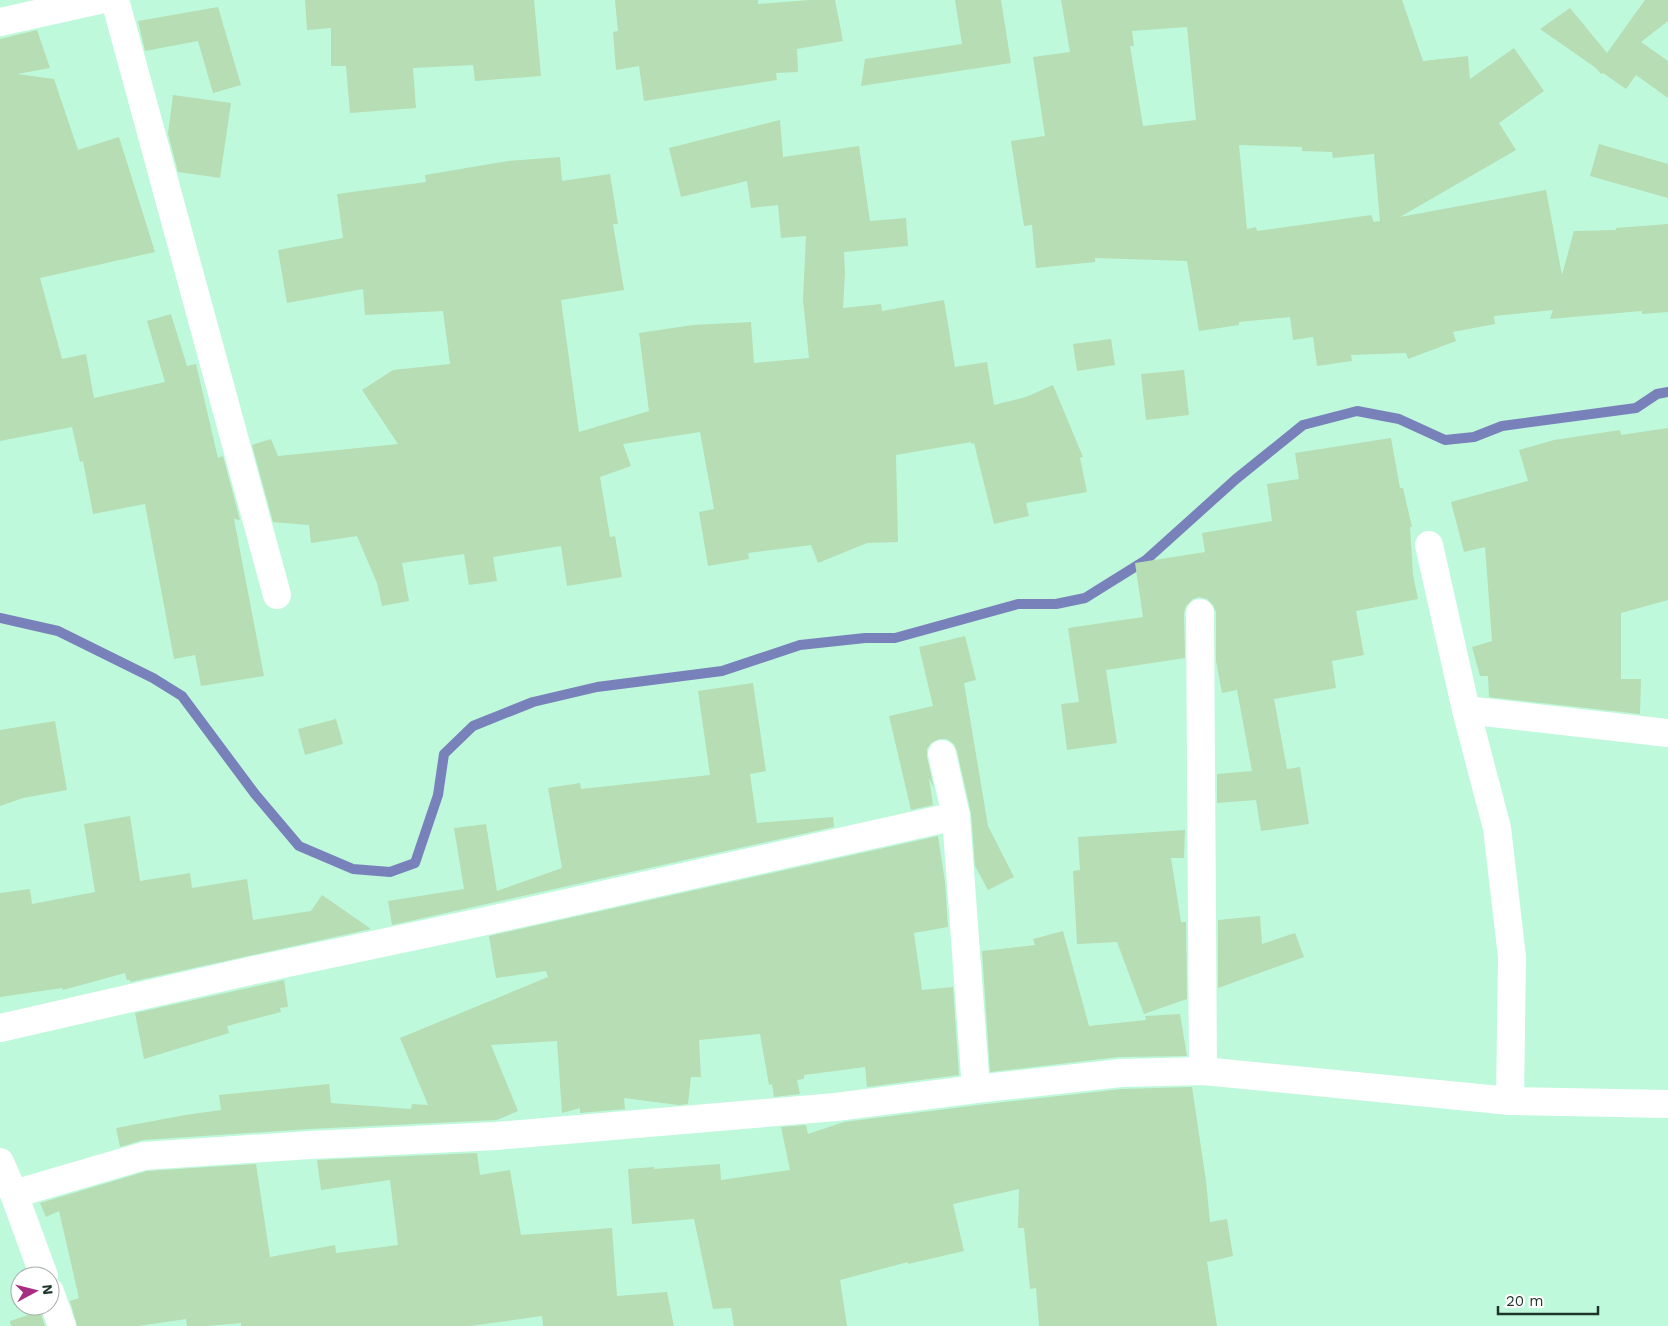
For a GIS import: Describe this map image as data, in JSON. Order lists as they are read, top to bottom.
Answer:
{
  "scale_bar": "20 m",
  "north": "right"
}
